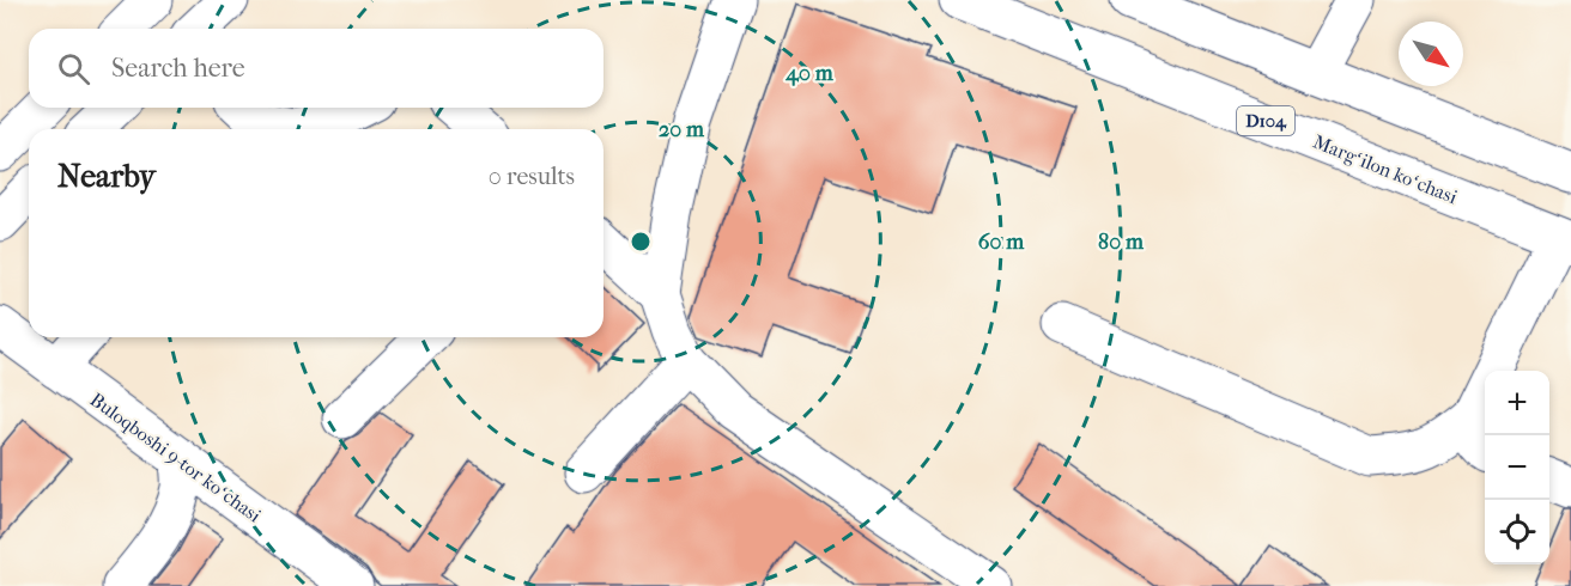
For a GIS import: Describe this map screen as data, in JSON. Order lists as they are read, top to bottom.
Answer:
{
  "streets": {
    "main road": ["D104", "Margʻilon koʻchasi", "Buloqboshi 9-tor koʻchasi"]
  },
  "north": "bottom right",
  "page": {
    "search": "Search here",
    "heading": ["Nearby", "0 results"],
    "map_buttons": ["+", "−"]
  },
  "rings": [
    "40 m",
    "20 m",
    "60 m",
    "80 m"
  ]
}
